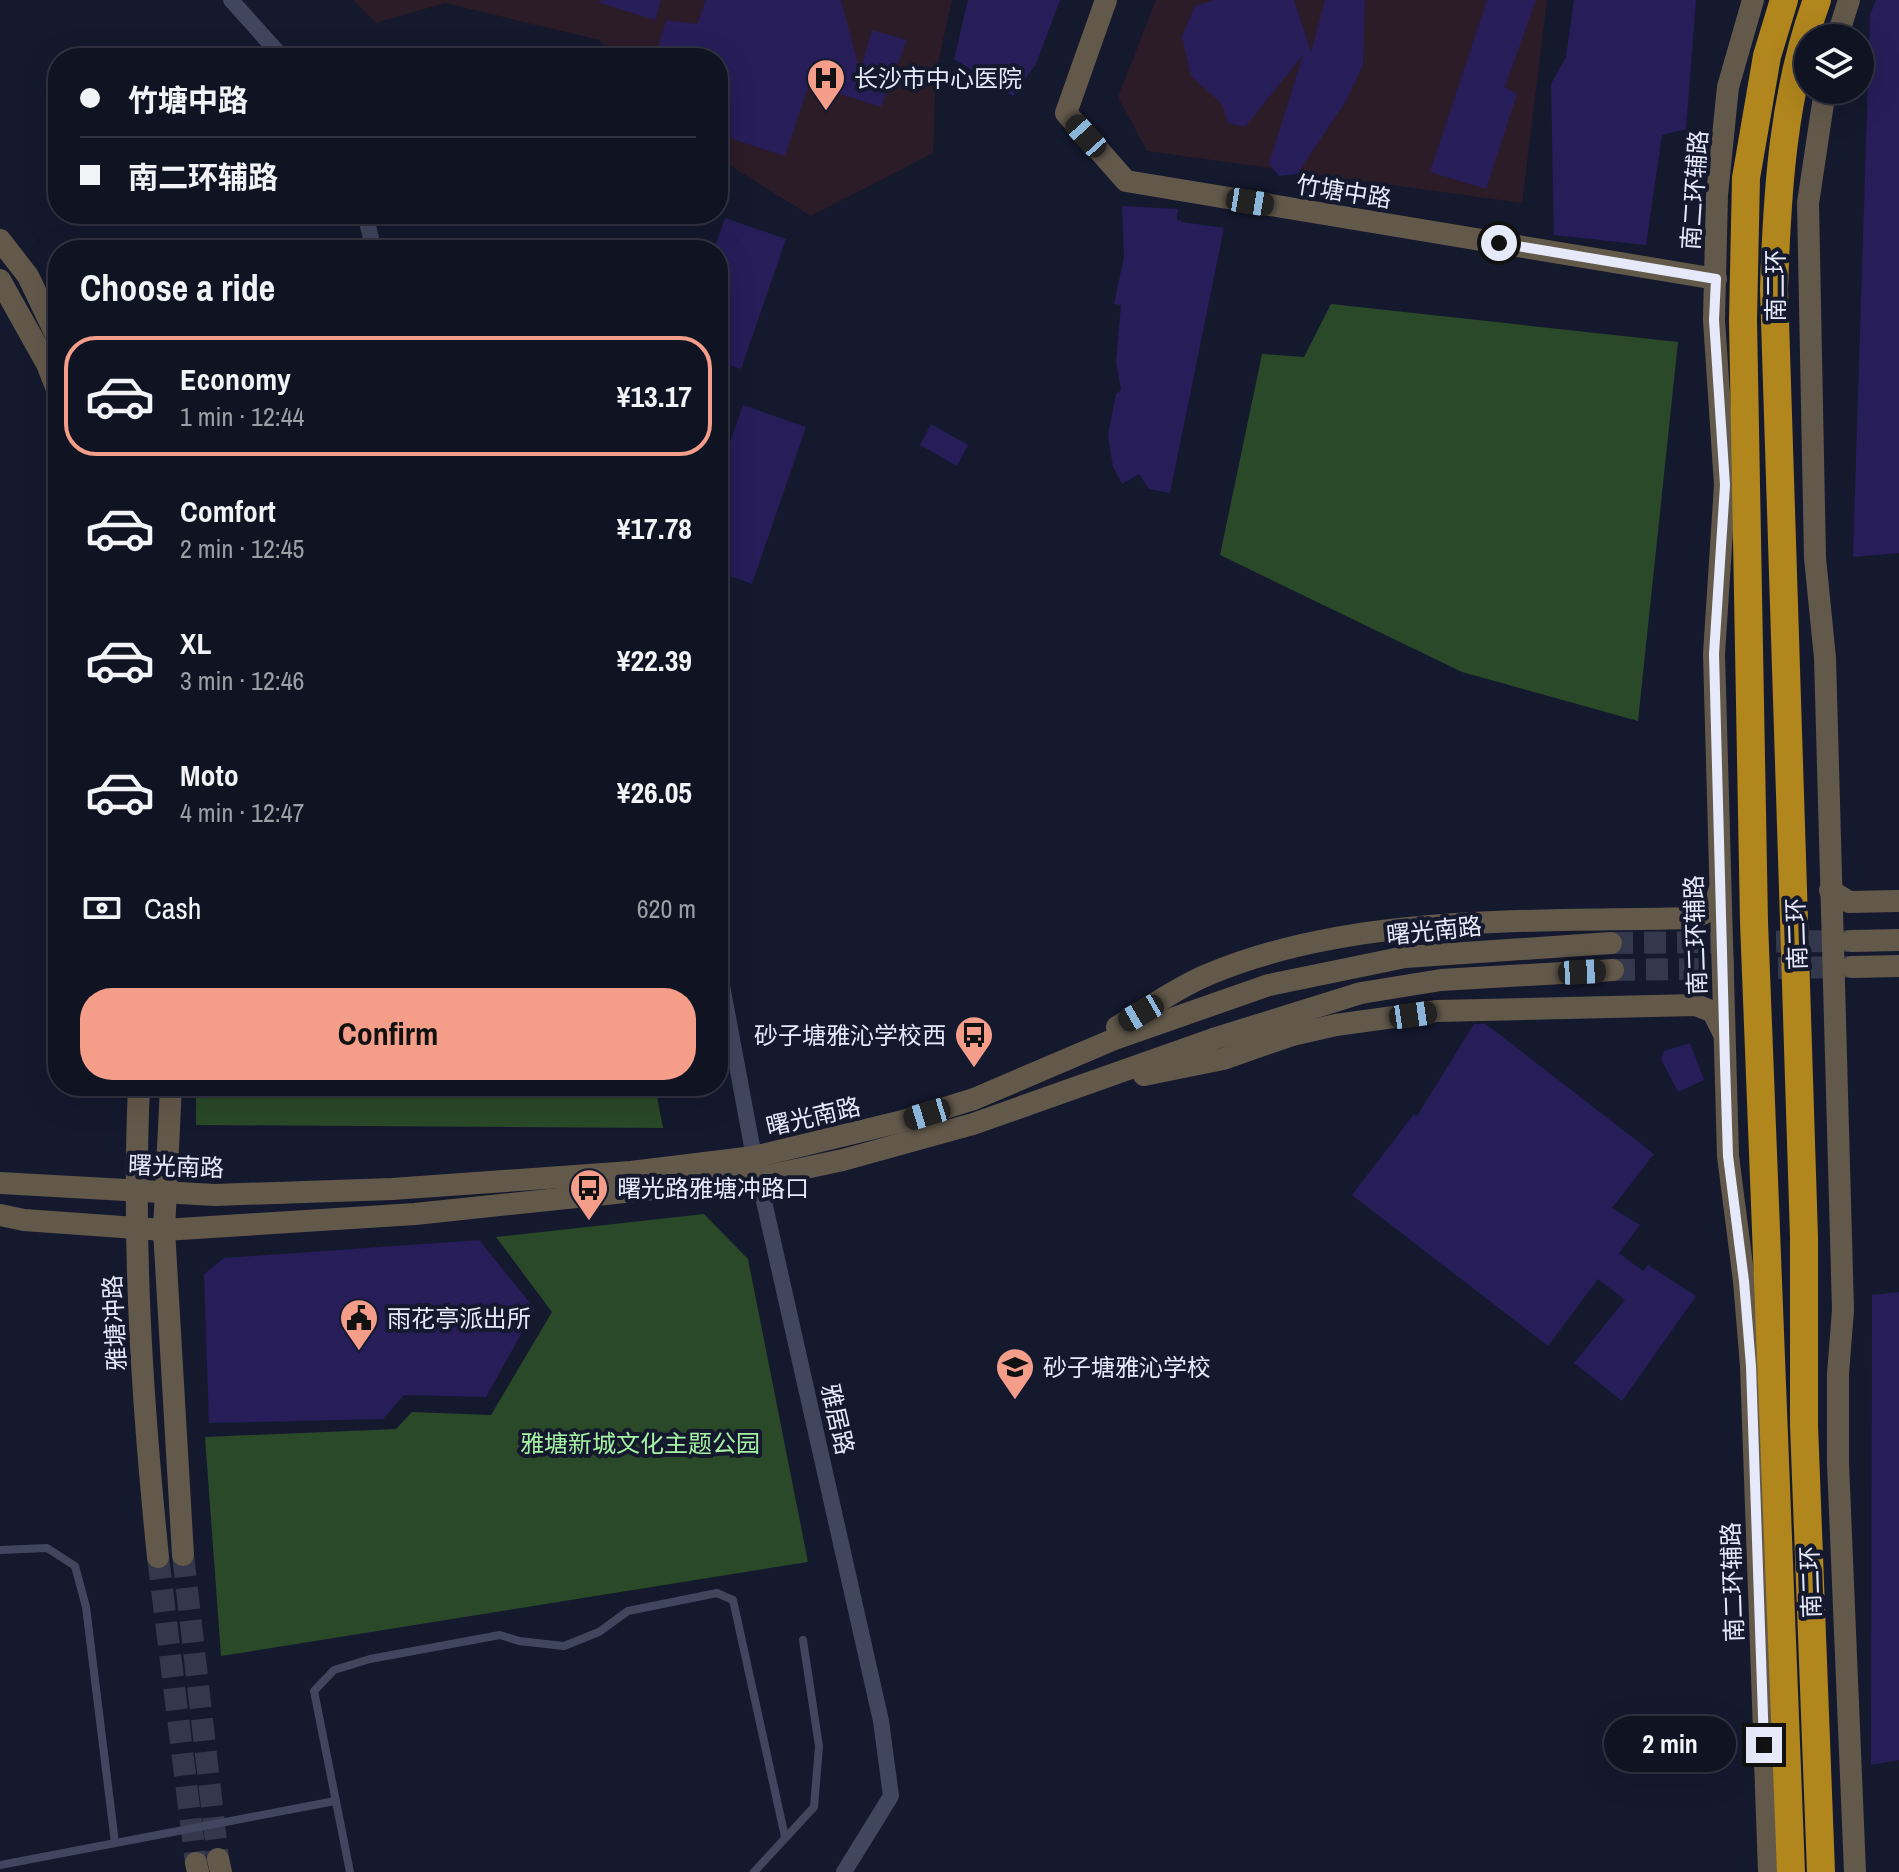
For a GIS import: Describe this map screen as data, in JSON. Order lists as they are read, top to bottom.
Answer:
{
  "streets": {
    "highway": ["南二环"],
    "main road": [
      "南二环辅路",
      "竹塘中路",
      "曙光南路",
      "雅塘冲路"
    ],
    "street": ["雅居路"]
  },
  "crossings": [
    ["南二环辅路", "竹塘中路"],
    ["曙光南路", "雅塘冲路"],
    ["曙光南路", "雅居路"]
  ],
  "parks": ["雅塘新城文化主题公园"],
  "places": {
    "hospital": ["长沙市中心医院"],
    "bus stop": ["砂子塘雅沁学校西", "曙光路雅塘冲路口"],
    "public building": ["雨花亭派出所"],
    "school or university": ["砂子塘雅沁学校"]
  },
  "page": {
    "banner": ["竹塘中路", "南二环辅路"],
    "heading": "Choose a ride",
    "list": [
      {
        "name": "Economy",
        "note": "1 min · 12:44",
        "value": "¥13.17"
      },
      {
        "name": "Comfort",
        "note": "2 min · 12:45",
        "value": "¥17.78"
      },
      {
        "name": "XL",
        "note": "3 min · 12:46",
        "value": "¥22.39"
      },
      {
        "name": "Moto",
        "note": "4 min · 12:47",
        "value": "¥26.05"
      }
    ],
    "pay": ["Cash", "620 m"],
    "buttons": "Confirm",
    "bubble": "2 min"
  }
}
